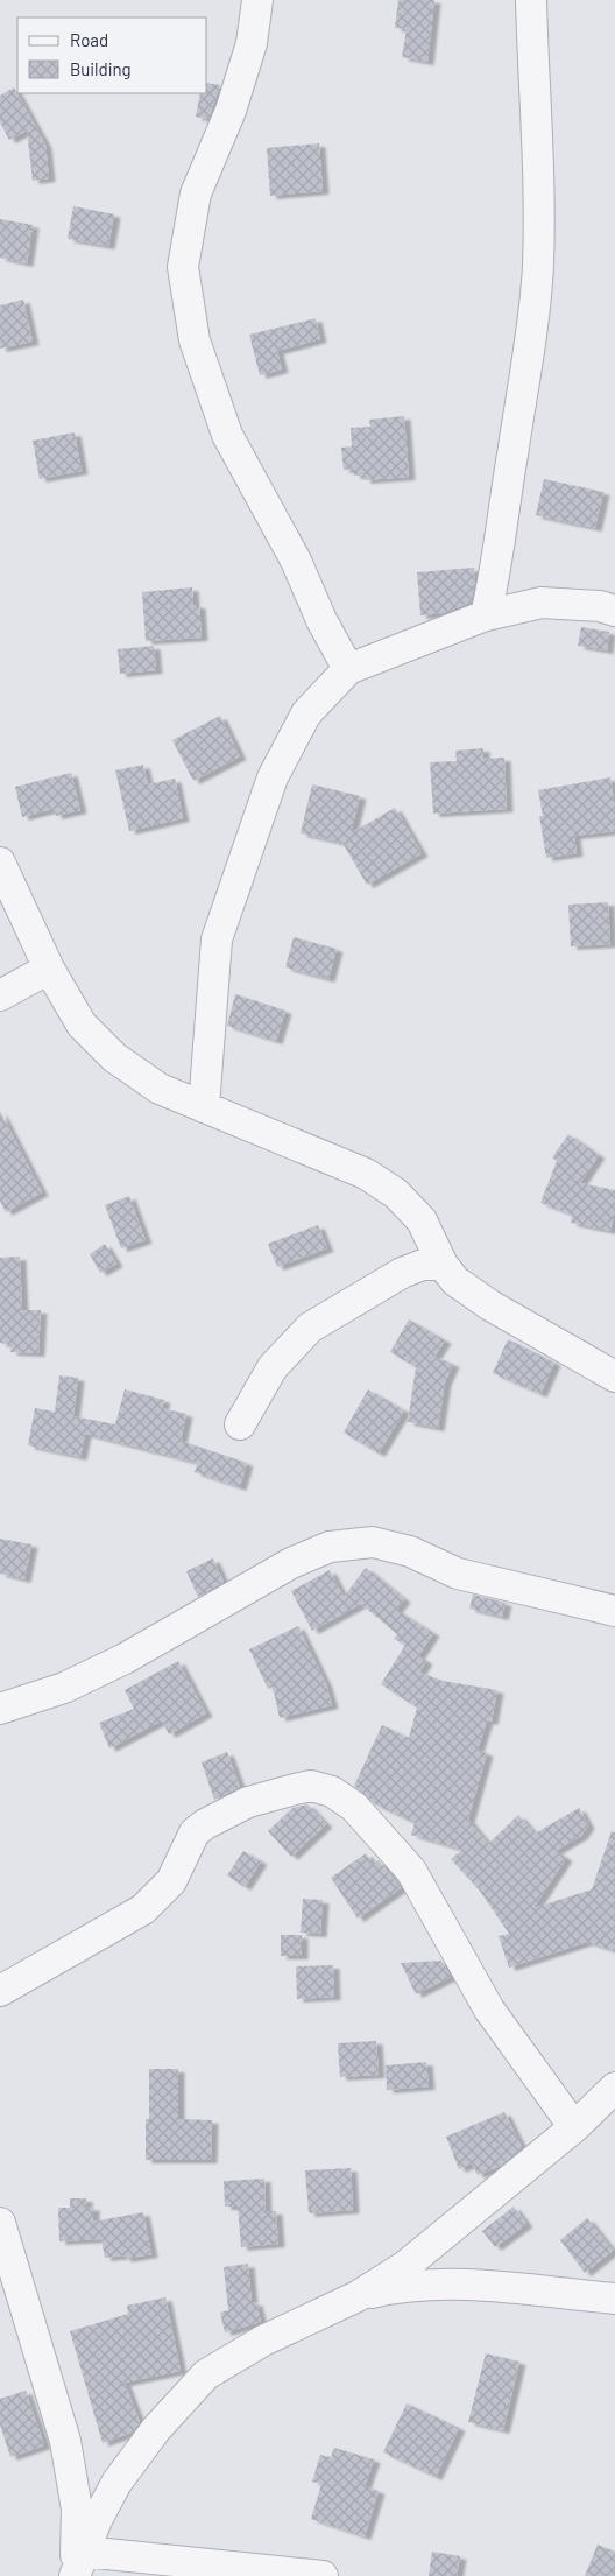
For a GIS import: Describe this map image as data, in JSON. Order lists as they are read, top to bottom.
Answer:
{
  "legend": ["Road", "Building"]
}
